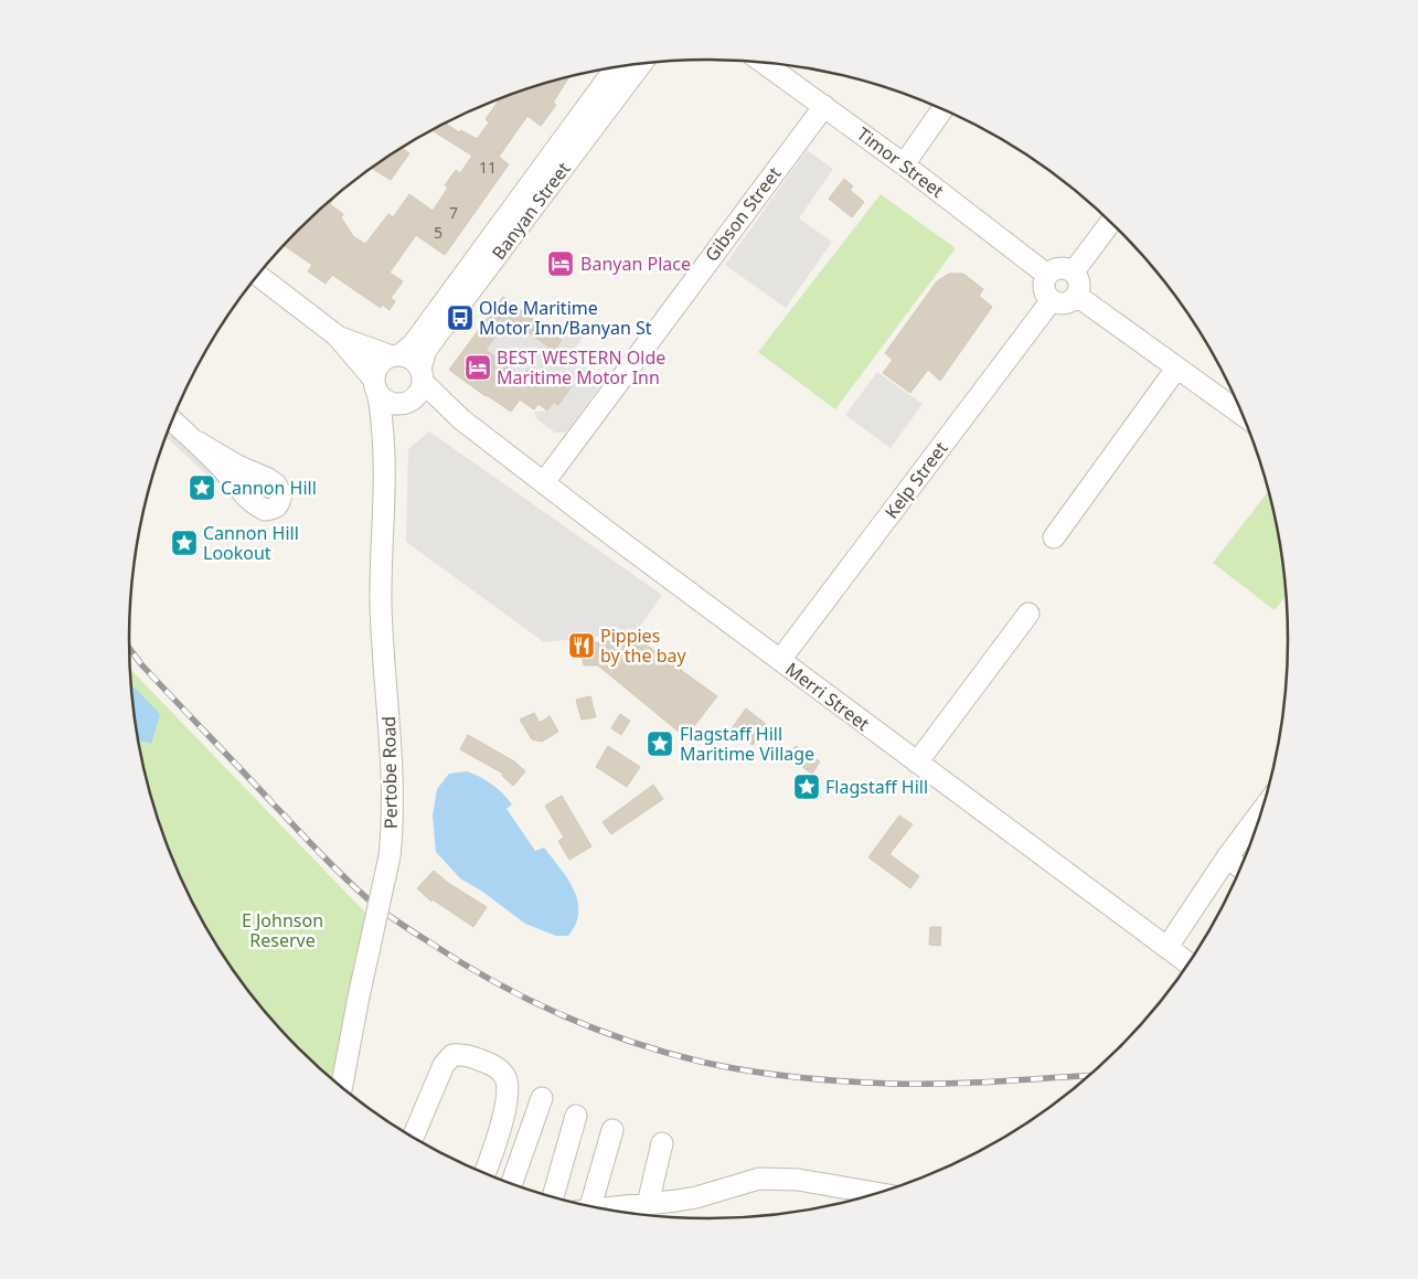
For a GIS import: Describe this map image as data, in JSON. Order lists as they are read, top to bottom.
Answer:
{
  "streets": {
    "street": [
      "Timor Street",
      "Banyan Street",
      "Gibson Street",
      "Kelp Street",
      "Merri Street",
      "Pertobe Road"
    ]
  },
  "crossings": [
    ["Timor Street", "Gibson Street"],
    ["Timor Street", "Kelp Street"],
    ["Banyan Street", "Merri Street"],
    ["Banyan Street", "Pertobe Road"],
    ["Gibson Street", "Merri Street"],
    ["Kelp Street", "Merri Street"],
    ["Merri Street", "Pertobe Road"]
  ],
  "parks": ["E Johnson Reserve"],
  "places": {
    "hotel": ["Banyan Place", "BEST WESTERN Olde Maritime Motor Inn"],
    "bus stop": ["Olde Maritime Motor Inn/Banyan St"],
    "place": [
      "Cannon Hill",
      "Cannon Hill Lookout",
      "Flagstaff Hill Maritime Village",
      "Flagstaff Hill"
    ],
    "restaurant": ["Pippies by the bay"]
  },
  "house_numbers": ["11", "7", "5"]
}
